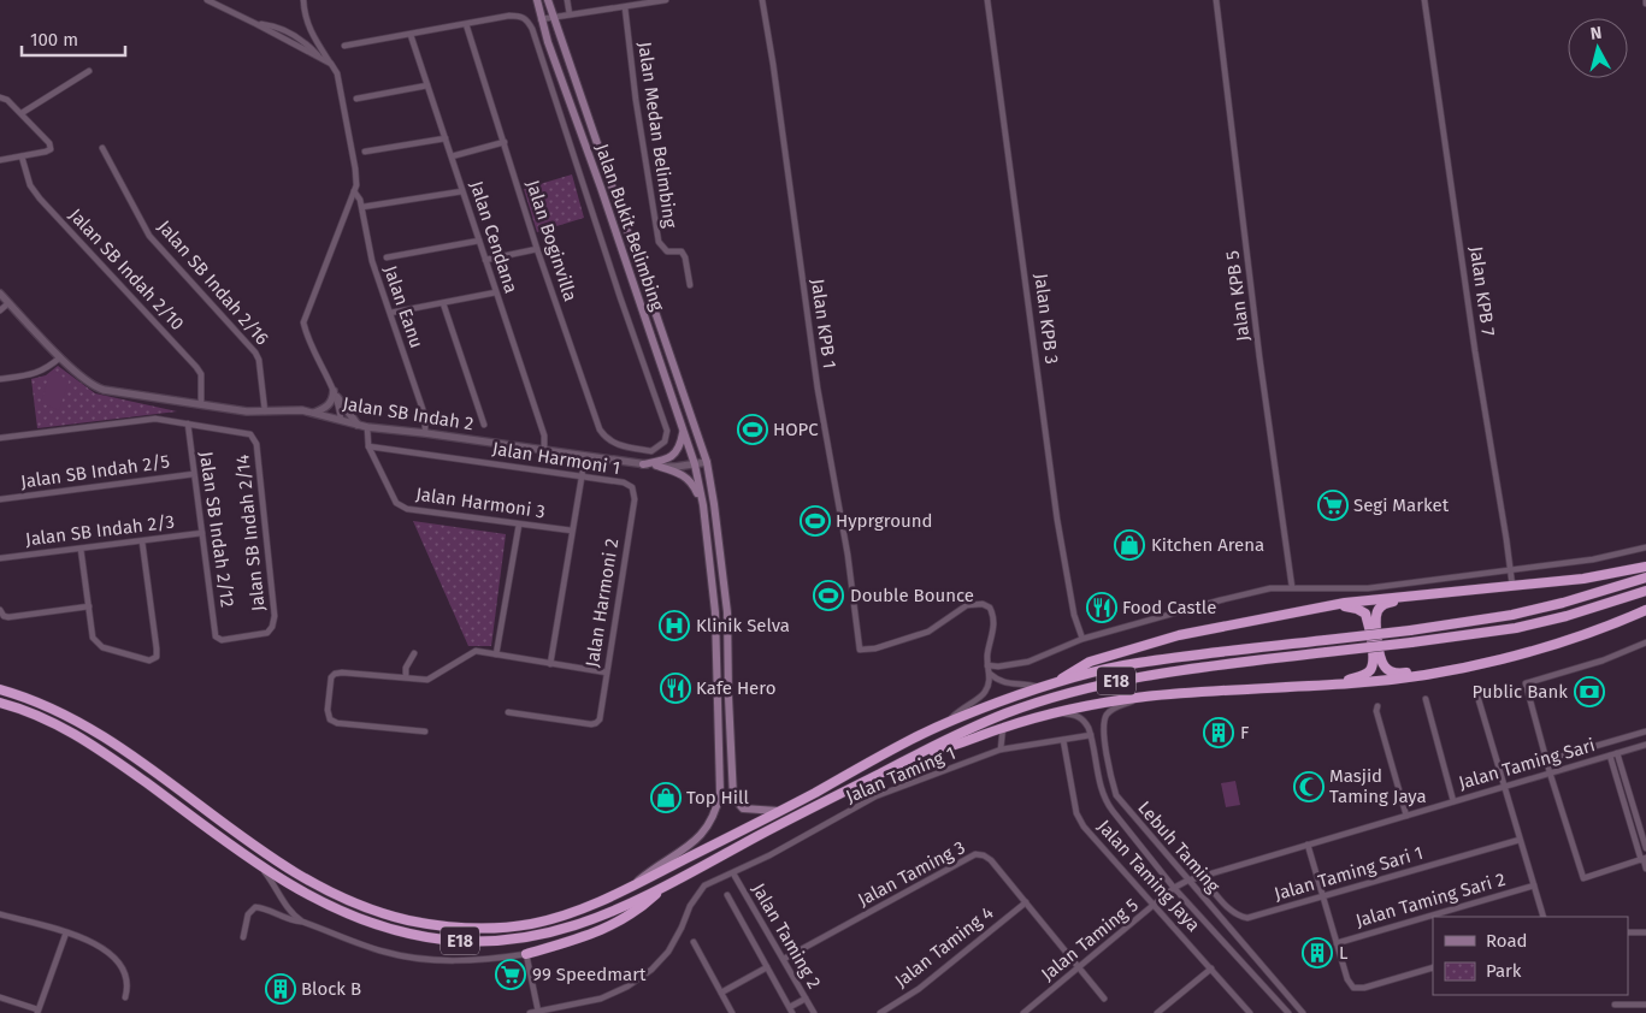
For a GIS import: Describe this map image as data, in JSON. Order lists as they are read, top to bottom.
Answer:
{
  "streets": {
    "highway": ["E18"],
    "main road": ["Jalan Bukit Belimbing"],
    "street": [
      "Jalan Medan Belimbing",
      "Jalan Cendana",
      "Jalan Boginvilla",
      "Jalan SB Indah 2/10",
      "Jalan SB Indah 2/16",
      "Jalan KPB 7",
      "Jalan KPB 5",
      "Jalan Eanu",
      "Jalan KPB 3",
      "Jalan KPB 1",
      "Jalan SB Indah 2",
      "Jalan Harmoni 1",
      "Jalan SB Indah 2/5",
      "Jalan Harmoni 3",
      "Jalan SB Indah 2/12",
      "Jalan SB Indah 2/3",
      "Jalan SB Indah 2/14",
      "Jalan Harmoni 2",
      "Jalan Taming Sari",
      "Jalan Taming 1",
      "Lebuh Taming",
      "Jalan Taming 3",
      "Jalan Taming Sari 1",
      "Jalan Taming Jaya",
      "Jalan Taming Sari 2",
      "Jalan Taming 2",
      "Jalan Taming 5",
      "Jalan Taming 4"
    ]
  },
  "crossings": [
    ["Jalan Bukit Belimbing", "Jalan SB Indah 2"],
    ["Jalan Bukit Belimbing", "E18"],
    ["Jalan Cendana", "Jalan SB Indah 2"],
    ["Jalan SB Indah 2/10", "Jalan SB Indah 2"],
    ["Jalan SB Indah 2/16", "Jalan SB Indah 2"],
    ["Jalan Eanu", "Jalan SB Indah 2"],
    ["Jalan SB Indah 2", "Jalan Harmoni 3"],
    ["Jalan Harmoni 1", "Jalan Harmoni 3"],
    ["Jalan Harmoni 1", "Jalan Harmoni 2"],
    ["Jalan SB Indah 2/5", "Jalan SB Indah 2/12"],
    ["Jalan SB Indah 2/12", "Jalan SB Indah 2/3"],
    ["Jalan SB Indah 2/12", "Jalan SB Indah 2/14"],
    ["Jalan Taming Sari", "Lebuh Taming"],
    ["Jalan Taming Sari", "Jalan Taming Sari 1"],
    ["Jalan Taming Sari", "Jalan Taming 5"],
    ["Jalan Taming 1", "Lebuh Taming"],
    ["Jalan Taming 1", "Jalan Taming Jaya"],
    ["Jalan Taming 1", "Jalan Taming 2"],
    ["Lebuh Taming", "Jalan Taming 5"],
    ["Jalan Taming 3", "Jalan Taming 2"],
    ["Jalan Taming 3", "Jalan Taming 5"],
    ["Jalan Taming 3", "Jalan Taming 4"],
    ["Jalan Taming Jaya", "Jalan Taming 5"]
  ],
  "places": {
    "sports": ["HOPC", "Hyprground", "Double Bounce"],
    "supermarket": ["Segi Market", "99 Speedmart"],
    "shop": ["Kitchen Arena", "Top Hill"],
    "restaurant": ["Food Castle", "Kafe Hero"],
    "hospital": ["Klinik Selva"],
    "bank": ["Public Bank"],
    "building": ["F", "L", "Block B"],
    "mosque": ["Masjid Taming Jaya"]
  },
  "legend": ["Road", "Park"],
  "scale_bar": "100 m",
  "north": "top"
}
